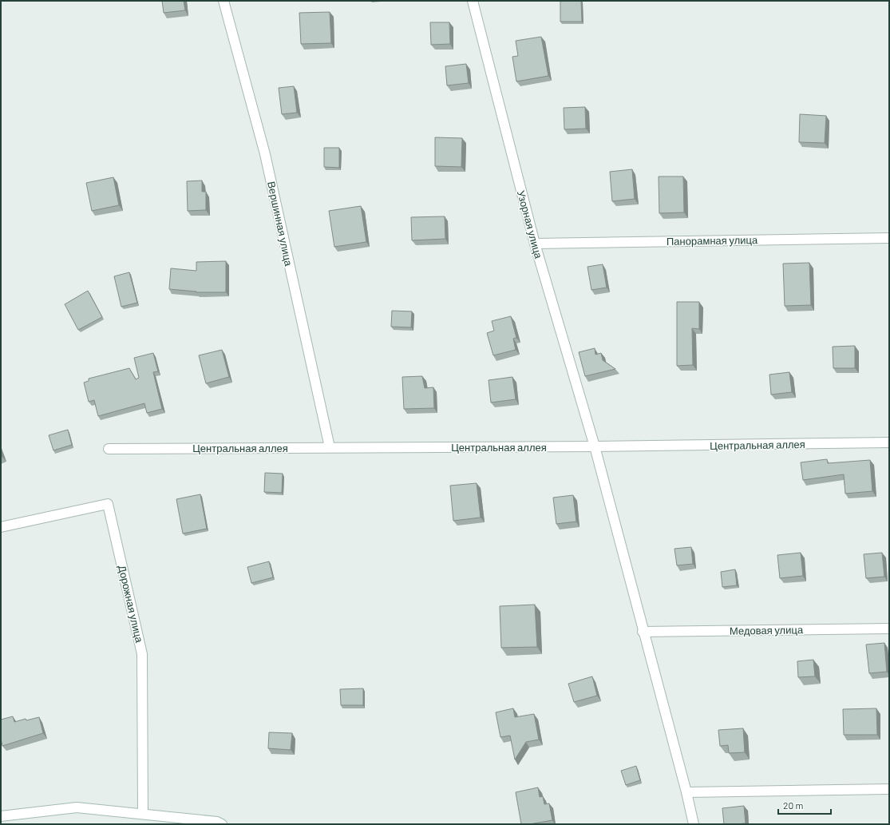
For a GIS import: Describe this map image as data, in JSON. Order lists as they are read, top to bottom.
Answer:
{
  "streets": {
    "street": [
      "Вершинная улица",
      "Узорная улица",
      "Панорамная улица",
      "Центральная аллея",
      "Дорожная улица",
      "Медовая улица"
    ]
  },
  "crossings": [
    ["Вершинная улица", "Центральная аллея"],
    ["Узорная улица", "Панорамная улица"],
    ["Узорная улица", "Центральная аллея"],
    ["Узорная улица", "Медовая улица"]
  ],
  "scale_bar": "20 m"
}
